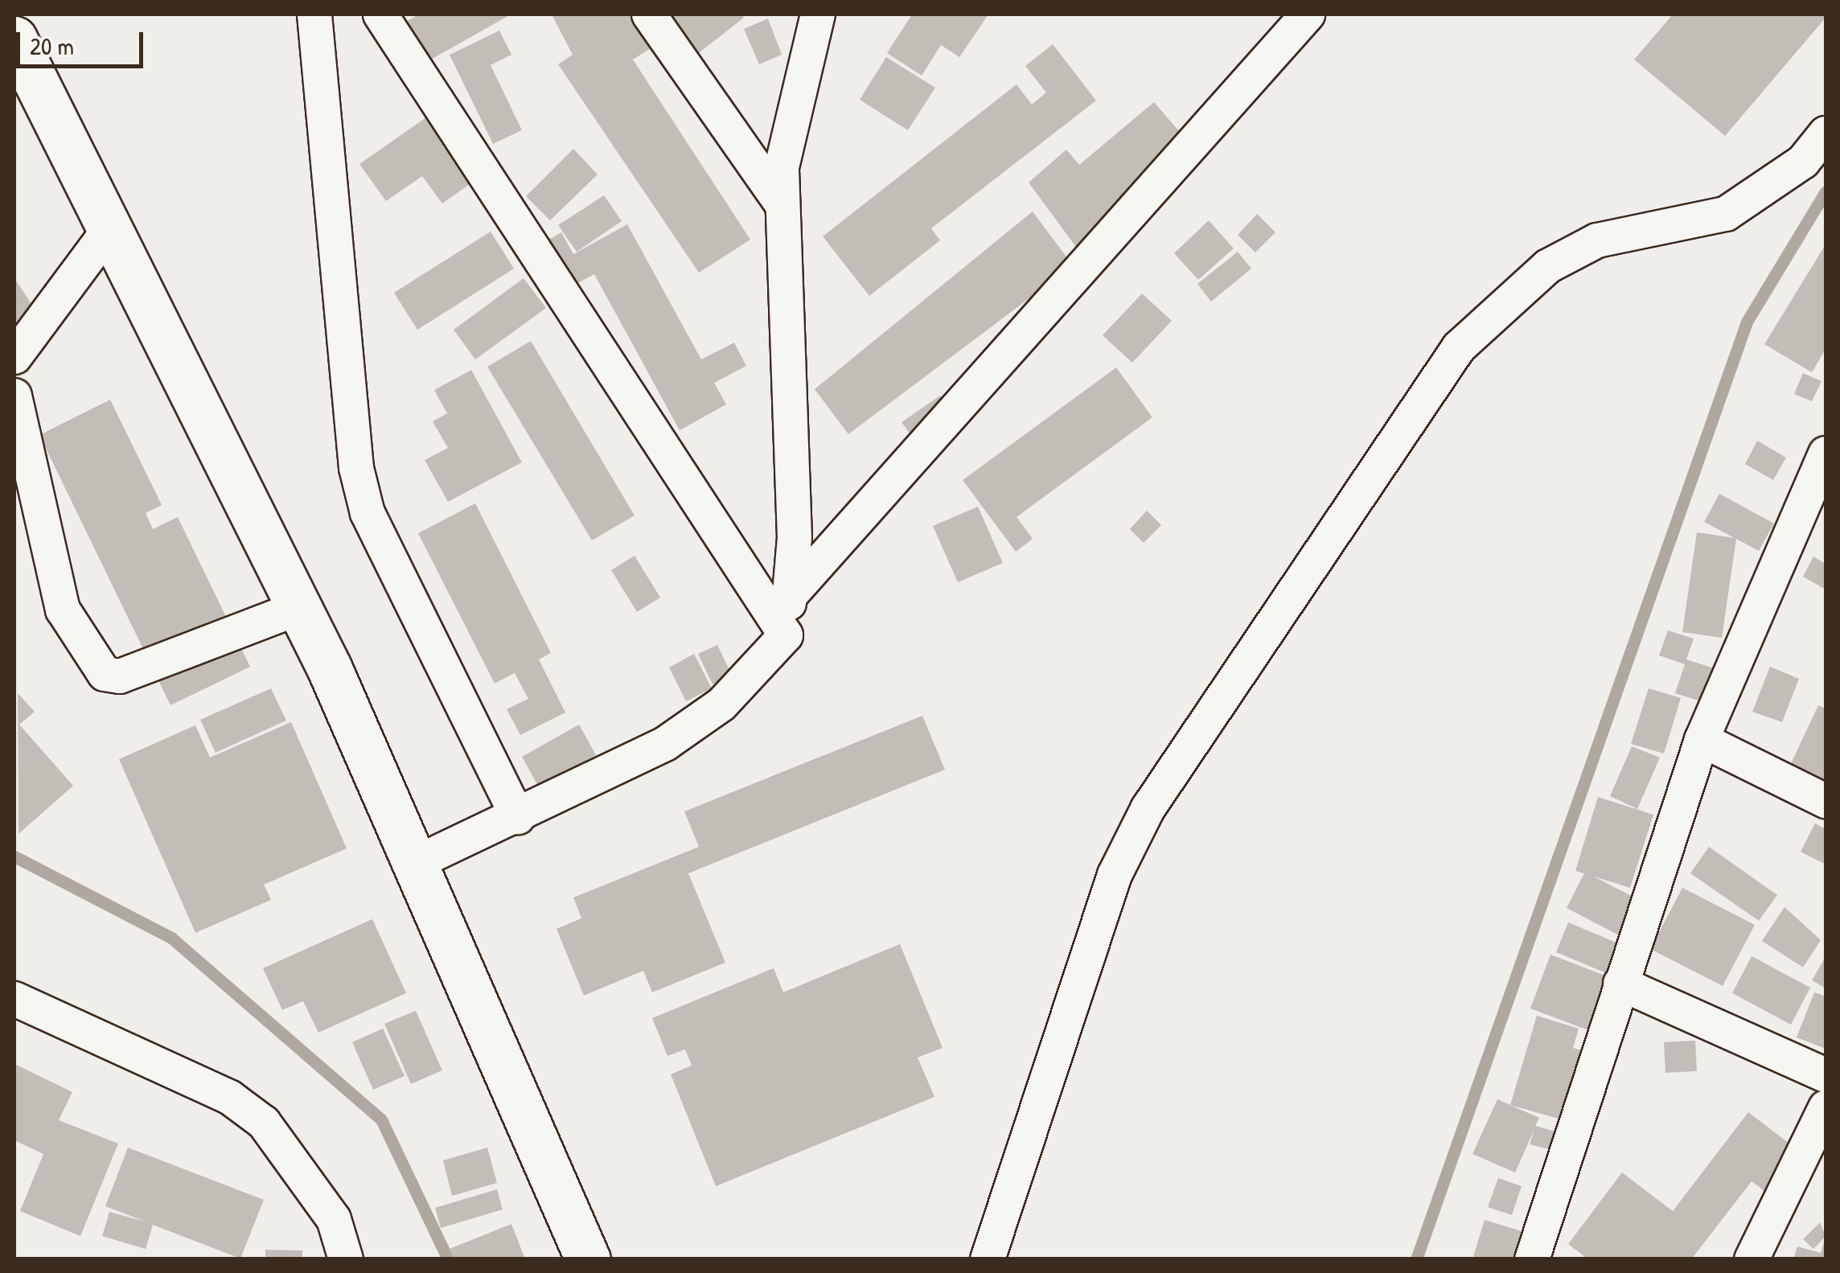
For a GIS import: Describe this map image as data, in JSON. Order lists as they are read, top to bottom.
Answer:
{
  "scale_bar": "20 m"
}
